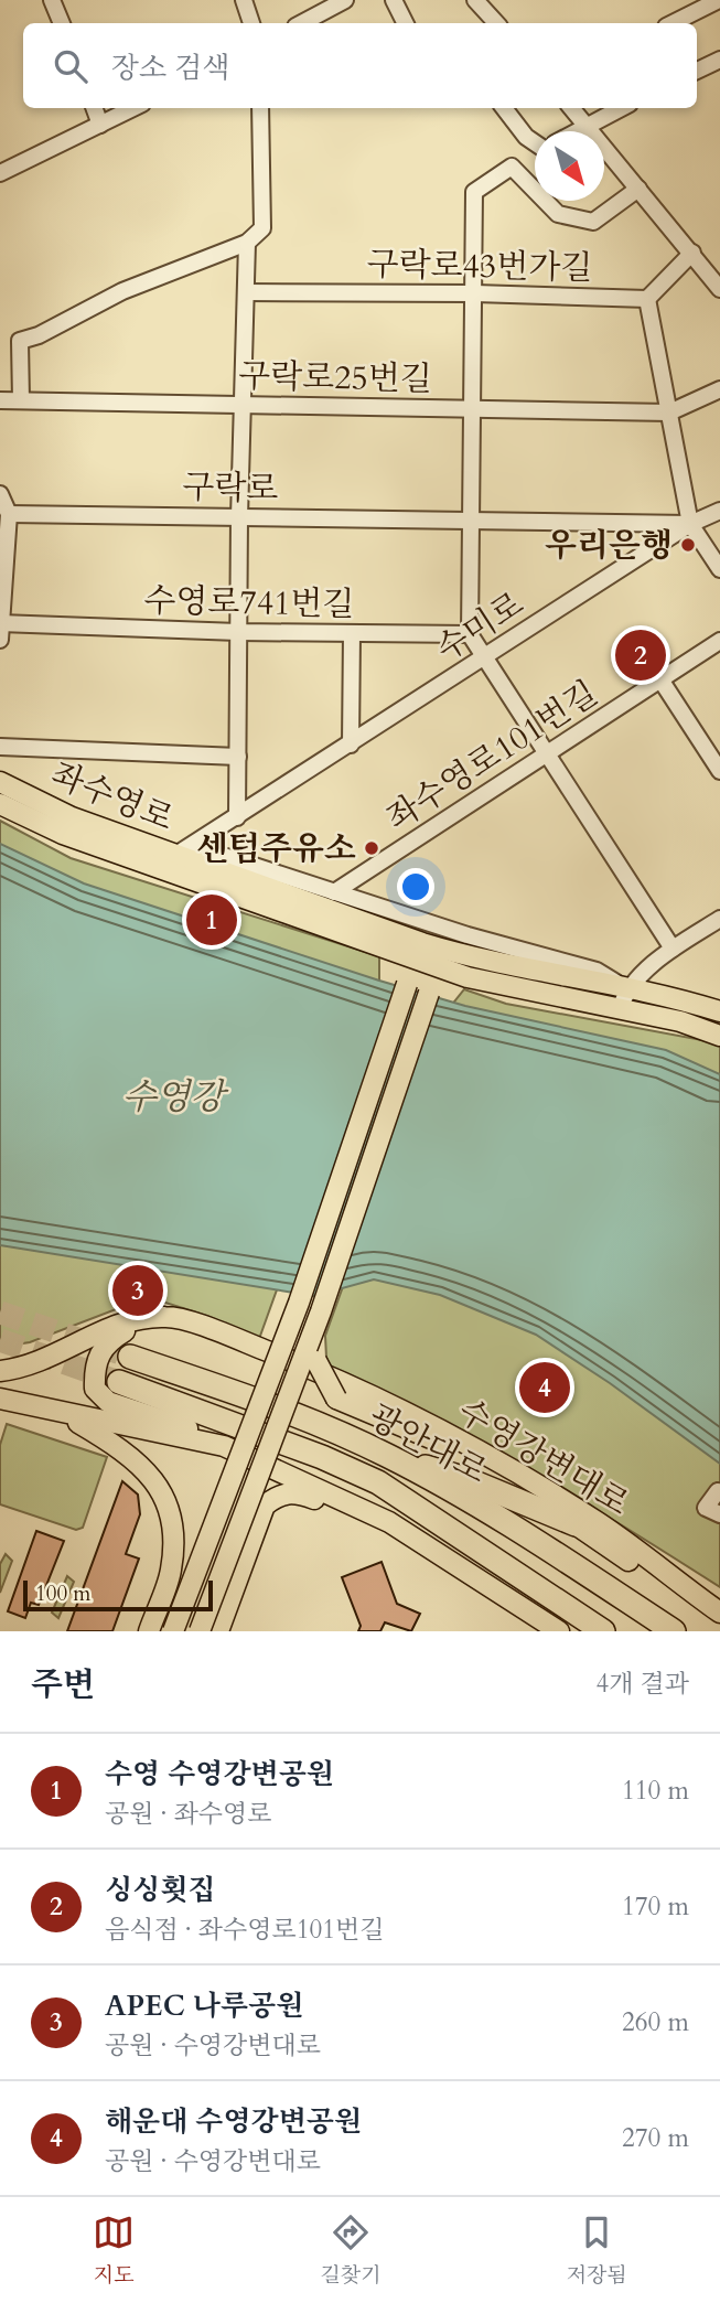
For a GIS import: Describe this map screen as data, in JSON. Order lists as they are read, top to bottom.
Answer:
{
  "streets": {
    "highway": ["광안대로"],
    "main road": ["좌수영로", "수영강변대로"],
    "street": [
      "구락로43번가길",
      "구락로25번길",
      "구락로",
      "수영로741번길",
      "수미로",
      "좌수영로101번길"
    ]
  },
  "crossings": [
    ["구락로", "수미로"],
    ["수미로", "좌수영로"]
  ],
  "water": ["수영강"],
  "places": ["우리은행", "센텀주유소"],
  "scale_bar": "100 m",
  "north": "bottom right",
  "page": {
    "search": "장소 검색",
    "pins": [
      "2",
      "1",
      "3",
      "4"
    ],
    "scale": "100 m",
    "heading": ["주변", "4개 결과"],
    "list": [
      {
        "mark": "1",
        "name": "수영 수영강변공원",
        "note": "공원 · 좌수영로",
        "value": "110 m"
      },
      {
        "mark": "2",
        "name": "싱싱횟집",
        "note": "음식점 · 좌수영로101번길",
        "value": "170 m"
      },
      {
        "mark": "3",
        "name": "APEC 나루공원",
        "note": "공원 · 수영강변대로",
        "value": "260 m"
      },
      {
        "mark": "4",
        "name": "해운대 수영강변공원",
        "note": "공원 · 수영강변대로",
        "value": "270 m"
      }
    ],
    "nav": ["지도", "길찾기", "저장됨"]
  }
}
